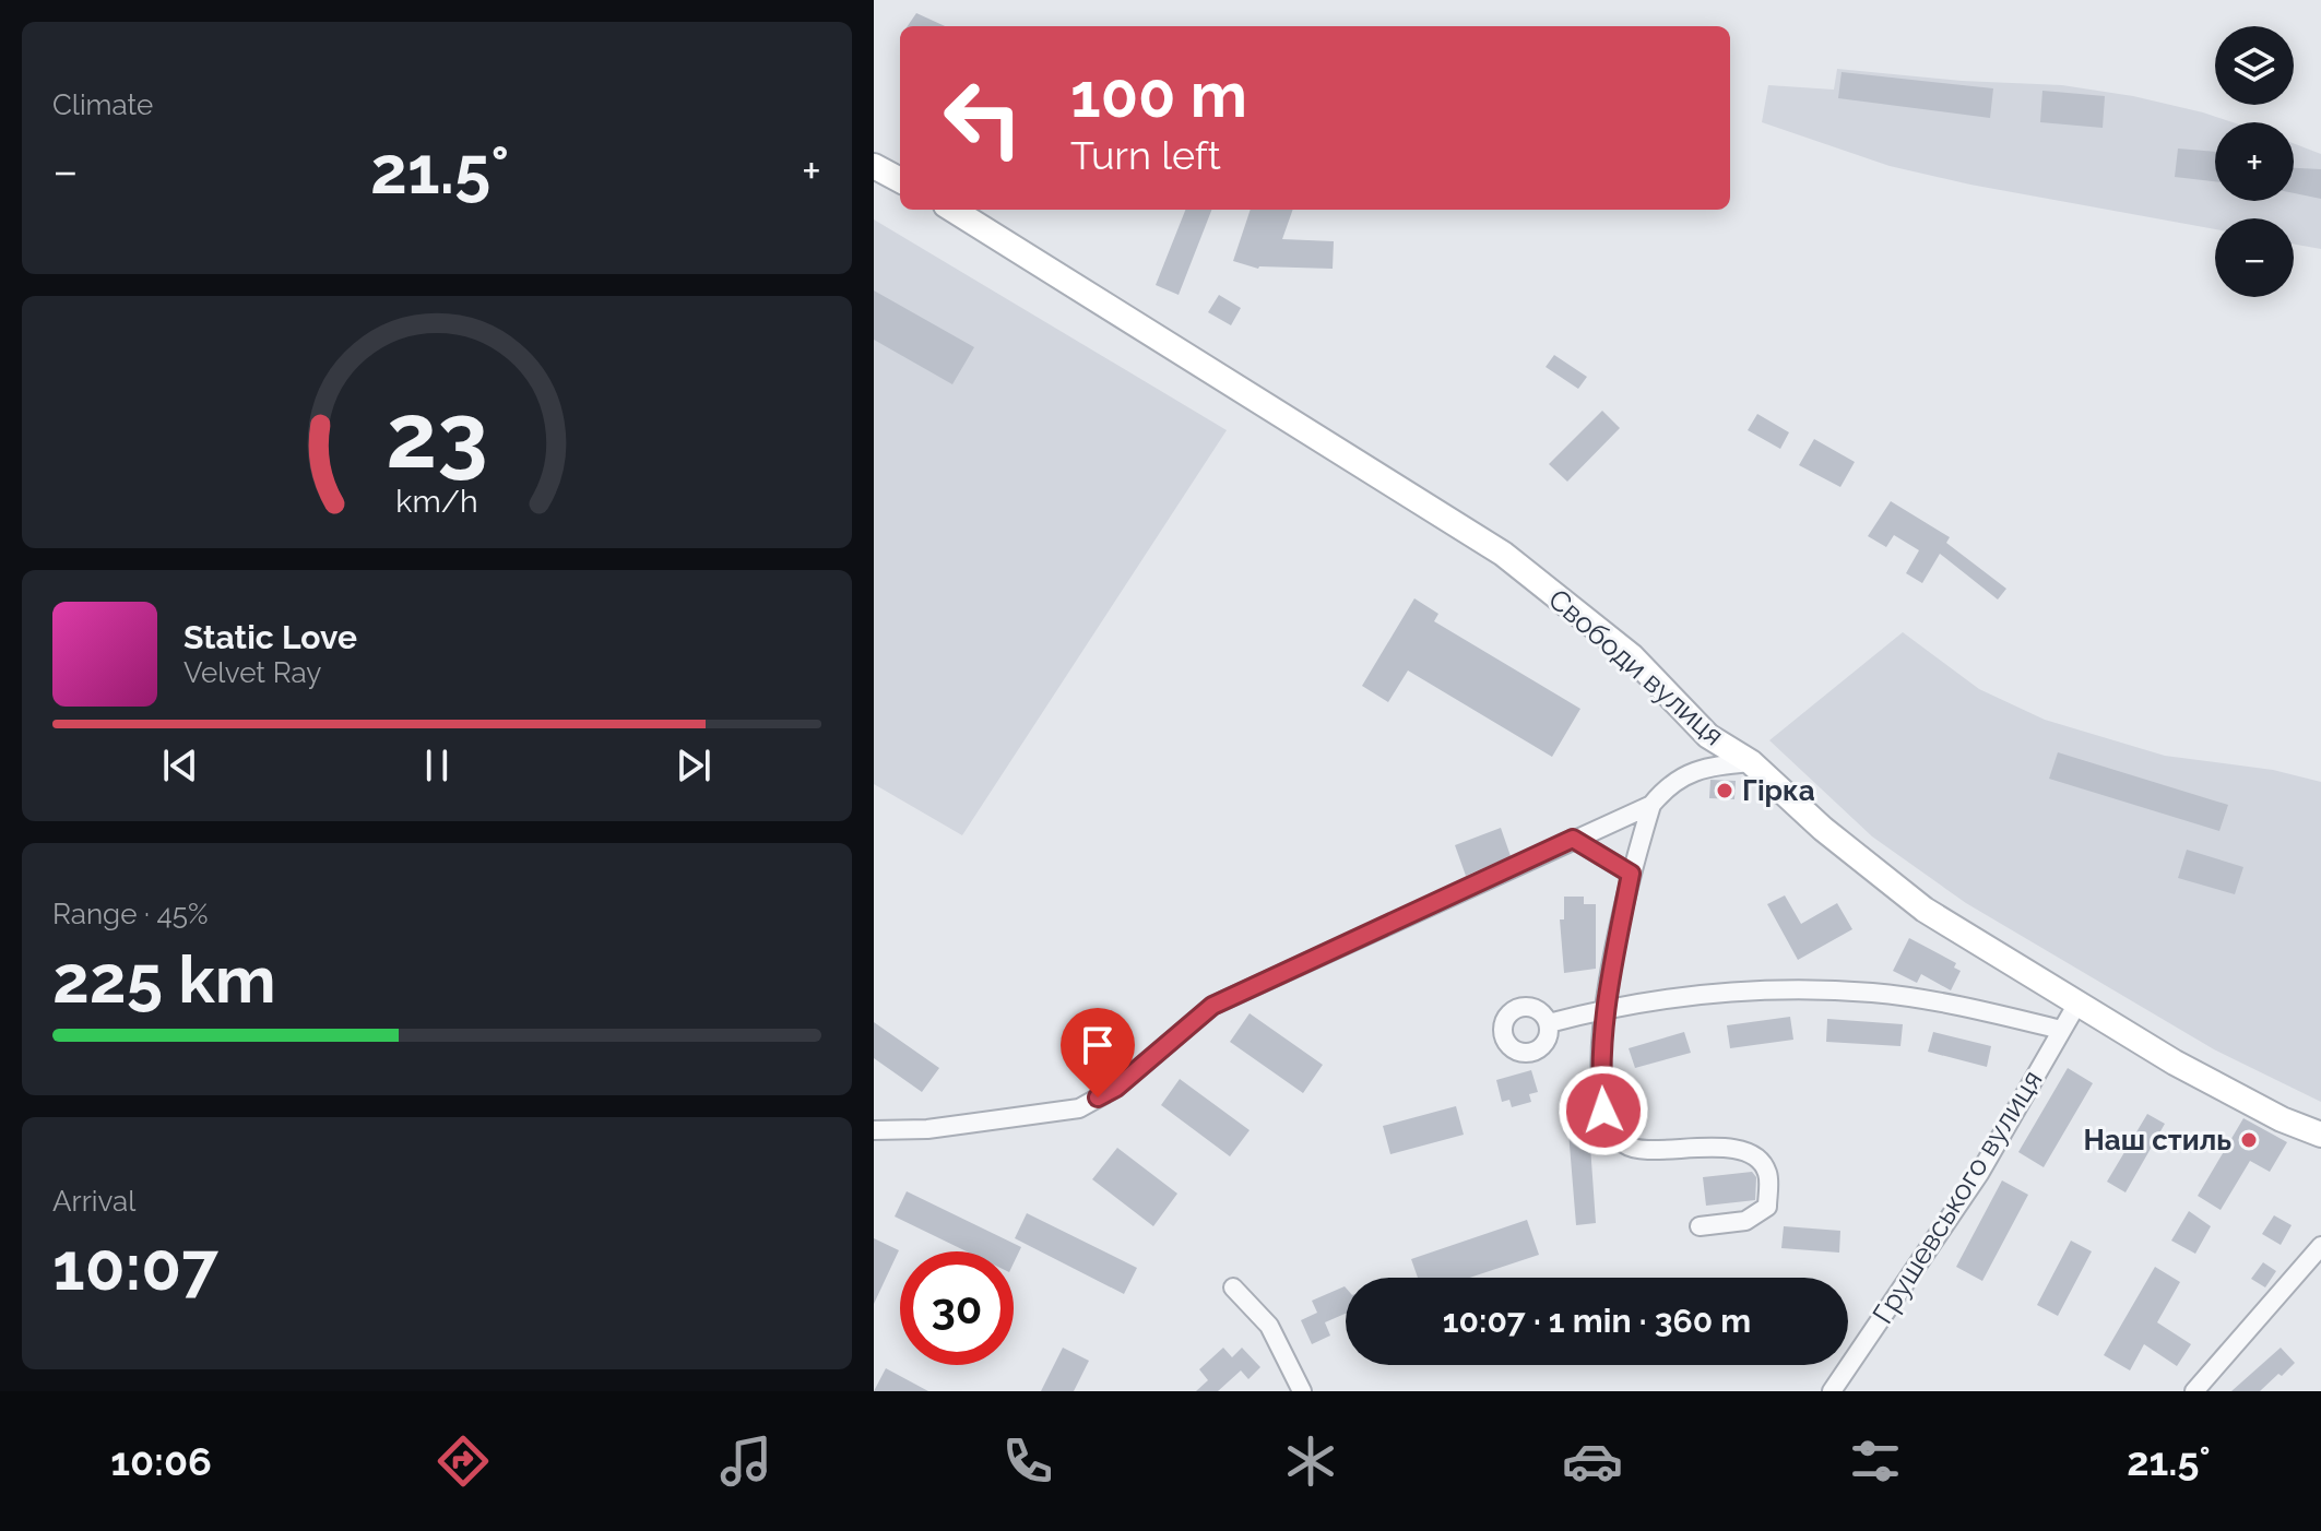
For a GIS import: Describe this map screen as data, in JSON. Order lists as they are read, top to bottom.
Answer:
{
  "streets": {
    "main road": ["Свободи вулиця"],
    "street": ["Грушевського вулиця"]
  },
  "crossings": [
    ["Свободи вулиця", "Грушевського вулиця"]
  ],
  "places": ["Гірка", "Наш стиль"],
  "page": {
    "tile": [
      "Climate",
      ["Range · 45%", "225 km"],
      ["Arrival", "10:07"]
    ],
    "map_buttons": ["+", "−"],
    "turn": ["100 m", "Turn left"],
    "heat": ["−", "21.5°", "+"],
    "song": ["Static Love", "Velvet Ray"],
    "limit": "30",
    "trip": "10:07 · 1 min · 360 m",
    "tabs": ["10:06", "21.5°"],
    "gauge": ["23", "km/h"]
  }
}
